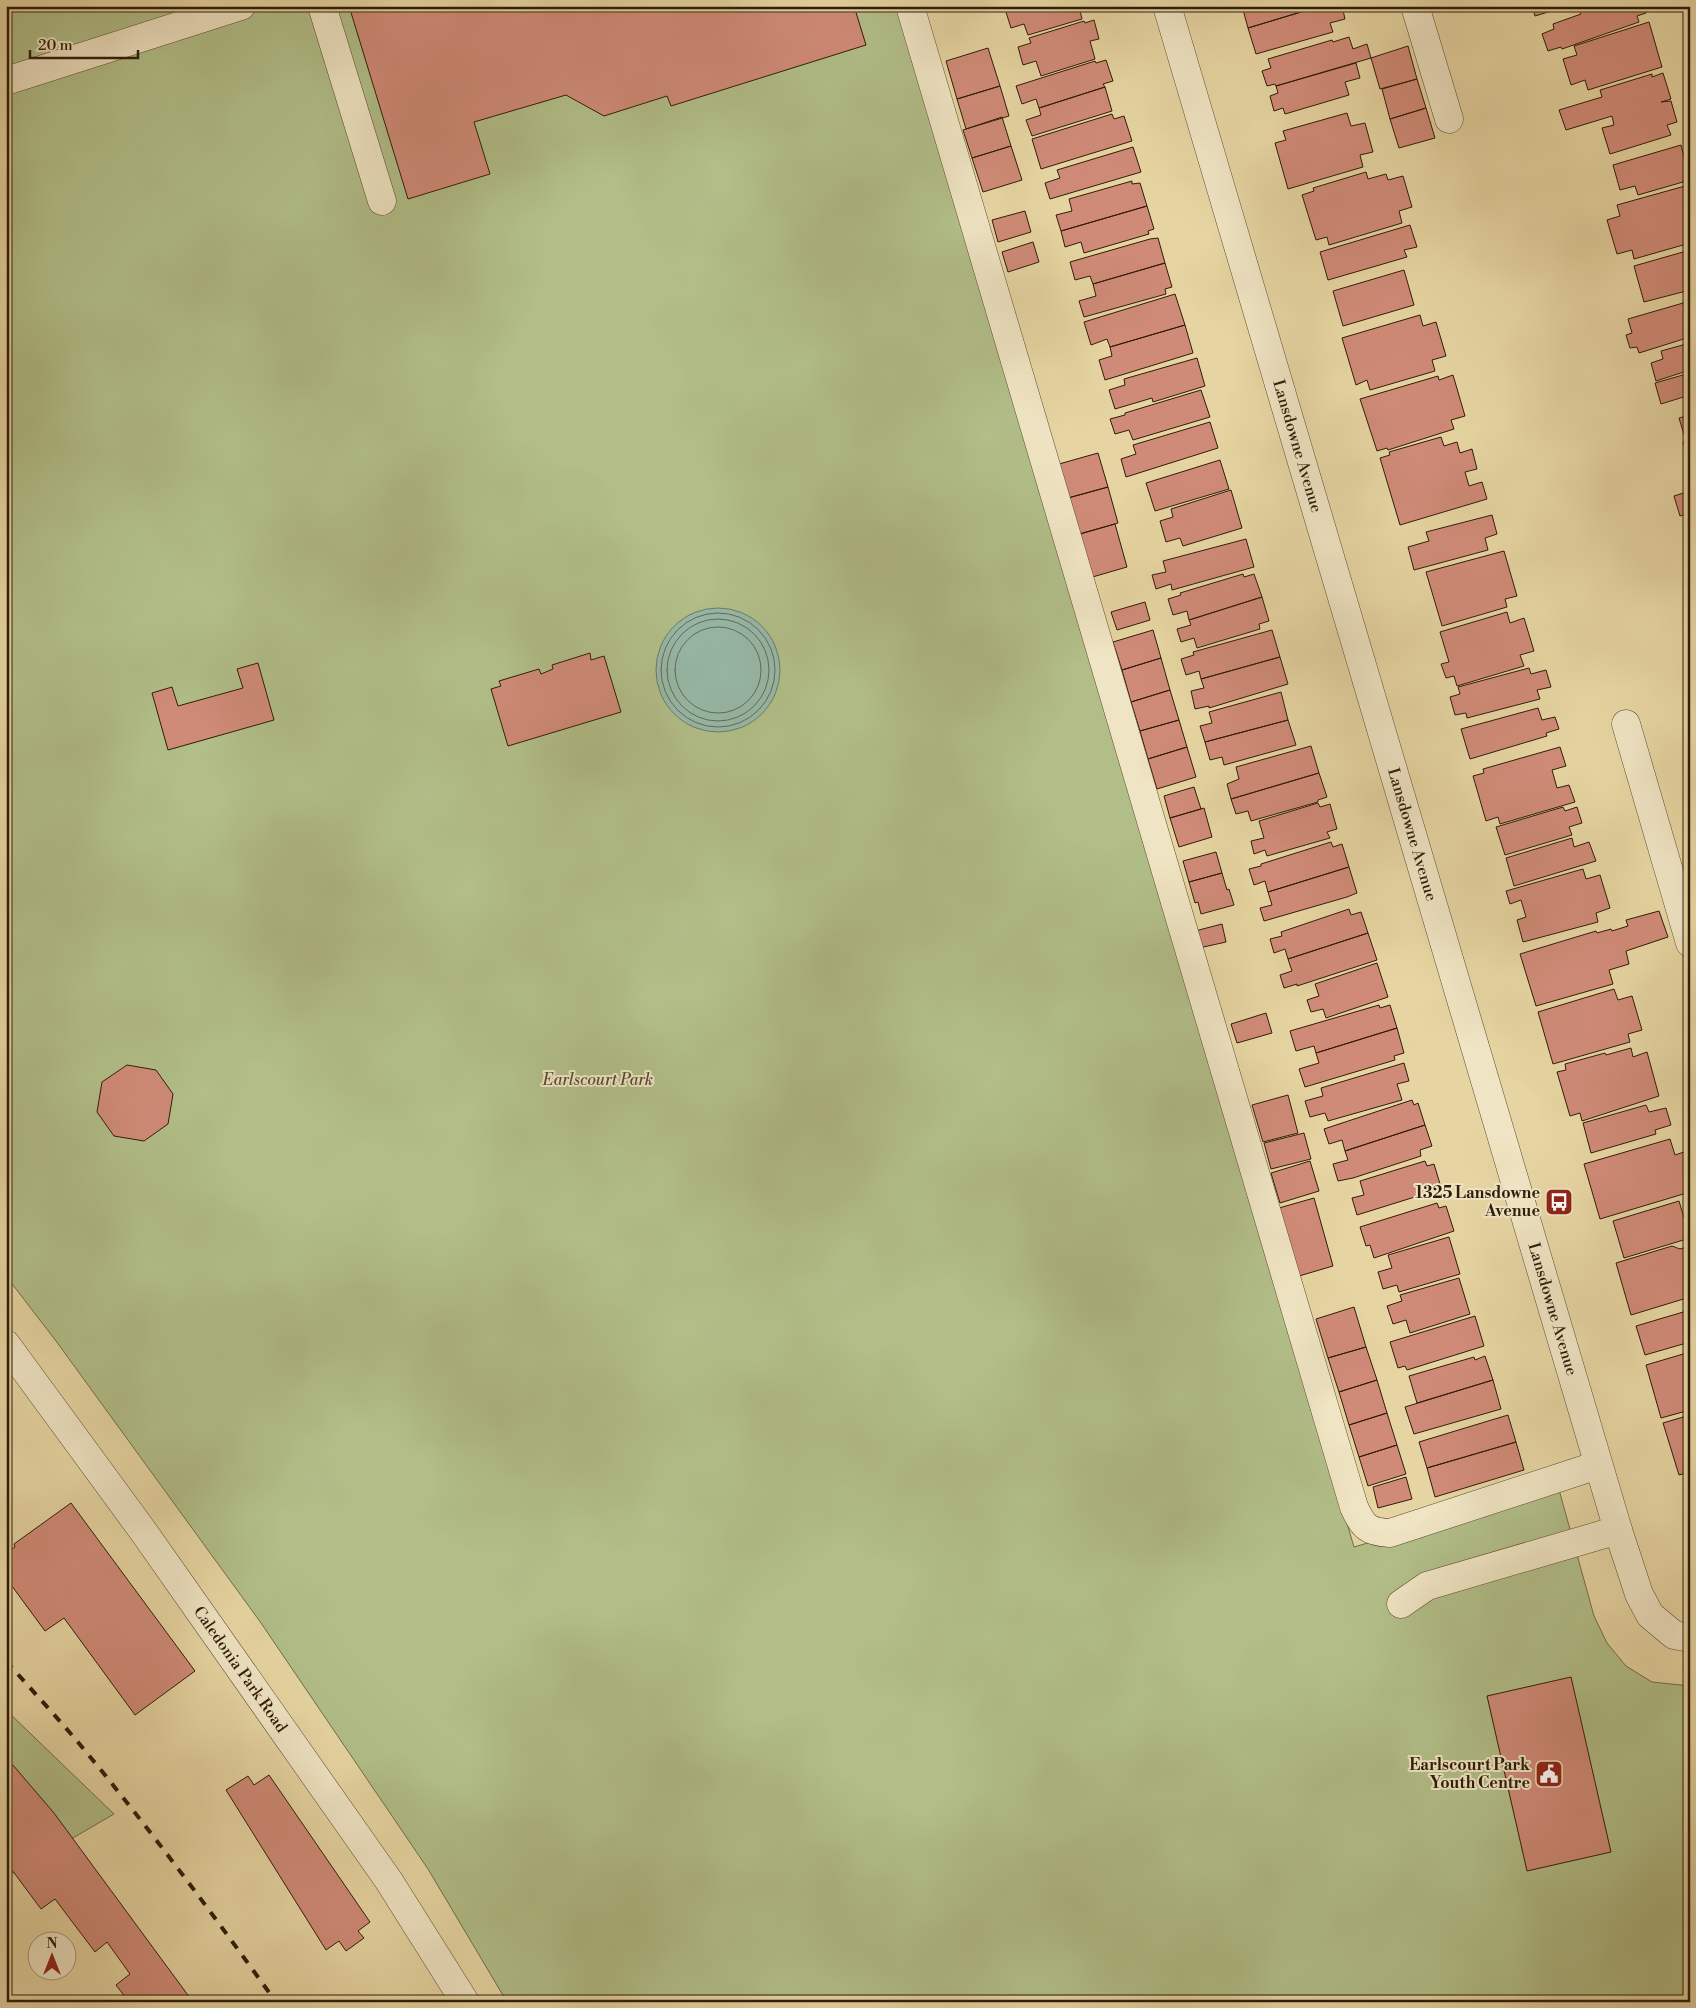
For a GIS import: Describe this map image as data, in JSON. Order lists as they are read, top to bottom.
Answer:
{
  "streets": {
    "street": ["Lansdowne Avenue", "Caledonia Park Road"]
  },
  "parks": ["Earlscourt Park"],
  "places": {
    "bus stop": ["1325 Lansdowne Avenue"],
    "public building": ["Earlscourt Park Youth Centre"]
  },
  "scale_bar": "20 m",
  "north": "top"
}
